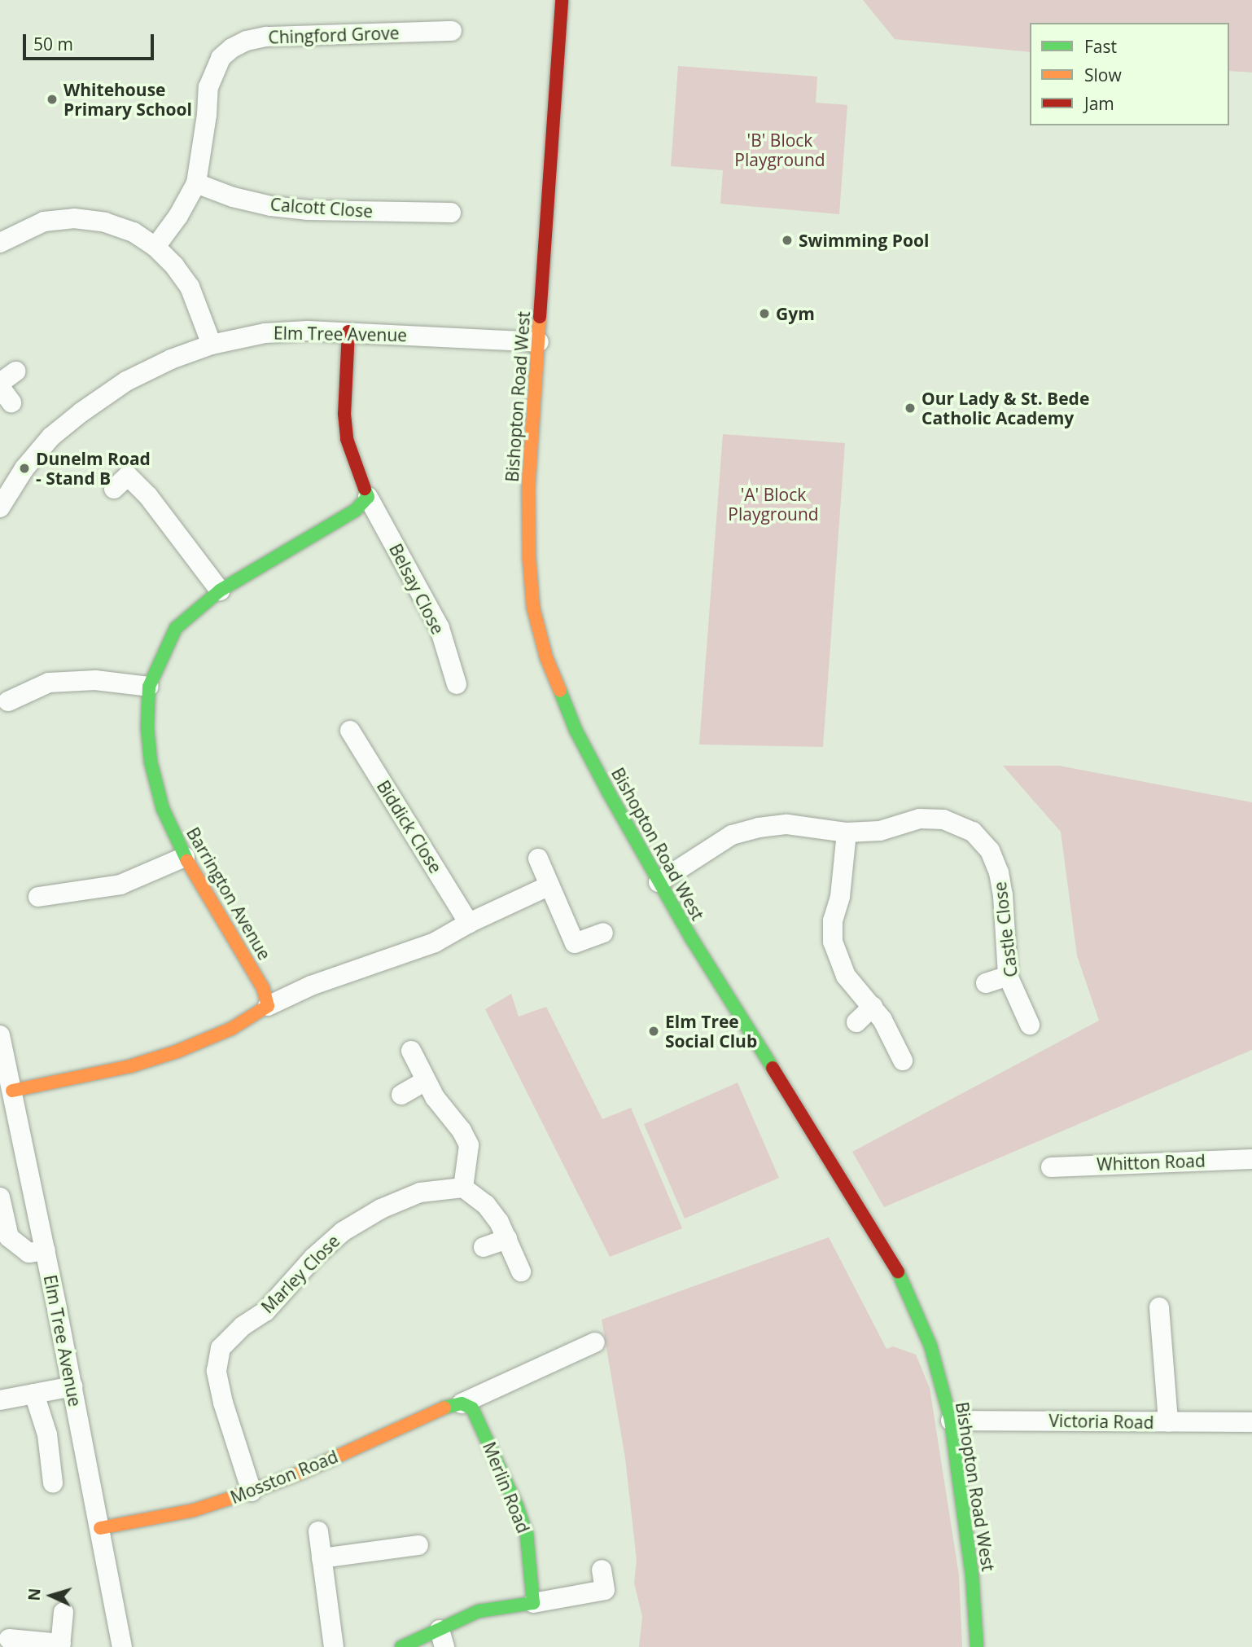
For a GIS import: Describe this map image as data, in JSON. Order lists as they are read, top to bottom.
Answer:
{
  "streets": {
    "street": [
      "Chingford Grove",
      "Calcott Close",
      "Elm Tree Avenue",
      "Bishopton Road West",
      "Belsay Close",
      "Biddick Close",
      "Barrington Avenue",
      "Castle Close",
      "Whitton Road",
      "Marley Close",
      "Victoria Road",
      "Mosston Road",
      "Merlin Road"
    ]
  },
  "crossings": [
    ["Chingford Grove", "Calcott Close"],
    ["Elm Tree Avenue", "Bishopton Road West"],
    ["Elm Tree Avenue", "Mosston Road"],
    ["Bishopton Road West", "Castle Close"],
    ["Bishopton Road West", "Victoria Road"],
    ["Belsay Close", "Barrington Avenue"],
    ["Marley Close", "Mosston Road"],
    ["Mosston Road", "Merlin Road"]
  ],
  "parks": ["'B' Block Playground", "'A' Block Playground"],
  "places": [
    "Whitehouse Primary School",
    "Swimming Pool",
    "Gym",
    "Our Lady & St. Bede Catholic Academy",
    "Dunelm Road - Stand B",
    "Elm Tree Social Club"
  ],
  "legend": ["Fast", "Slow", "Jam"],
  "scale_bar": "50 m",
  "north": "left"
}
